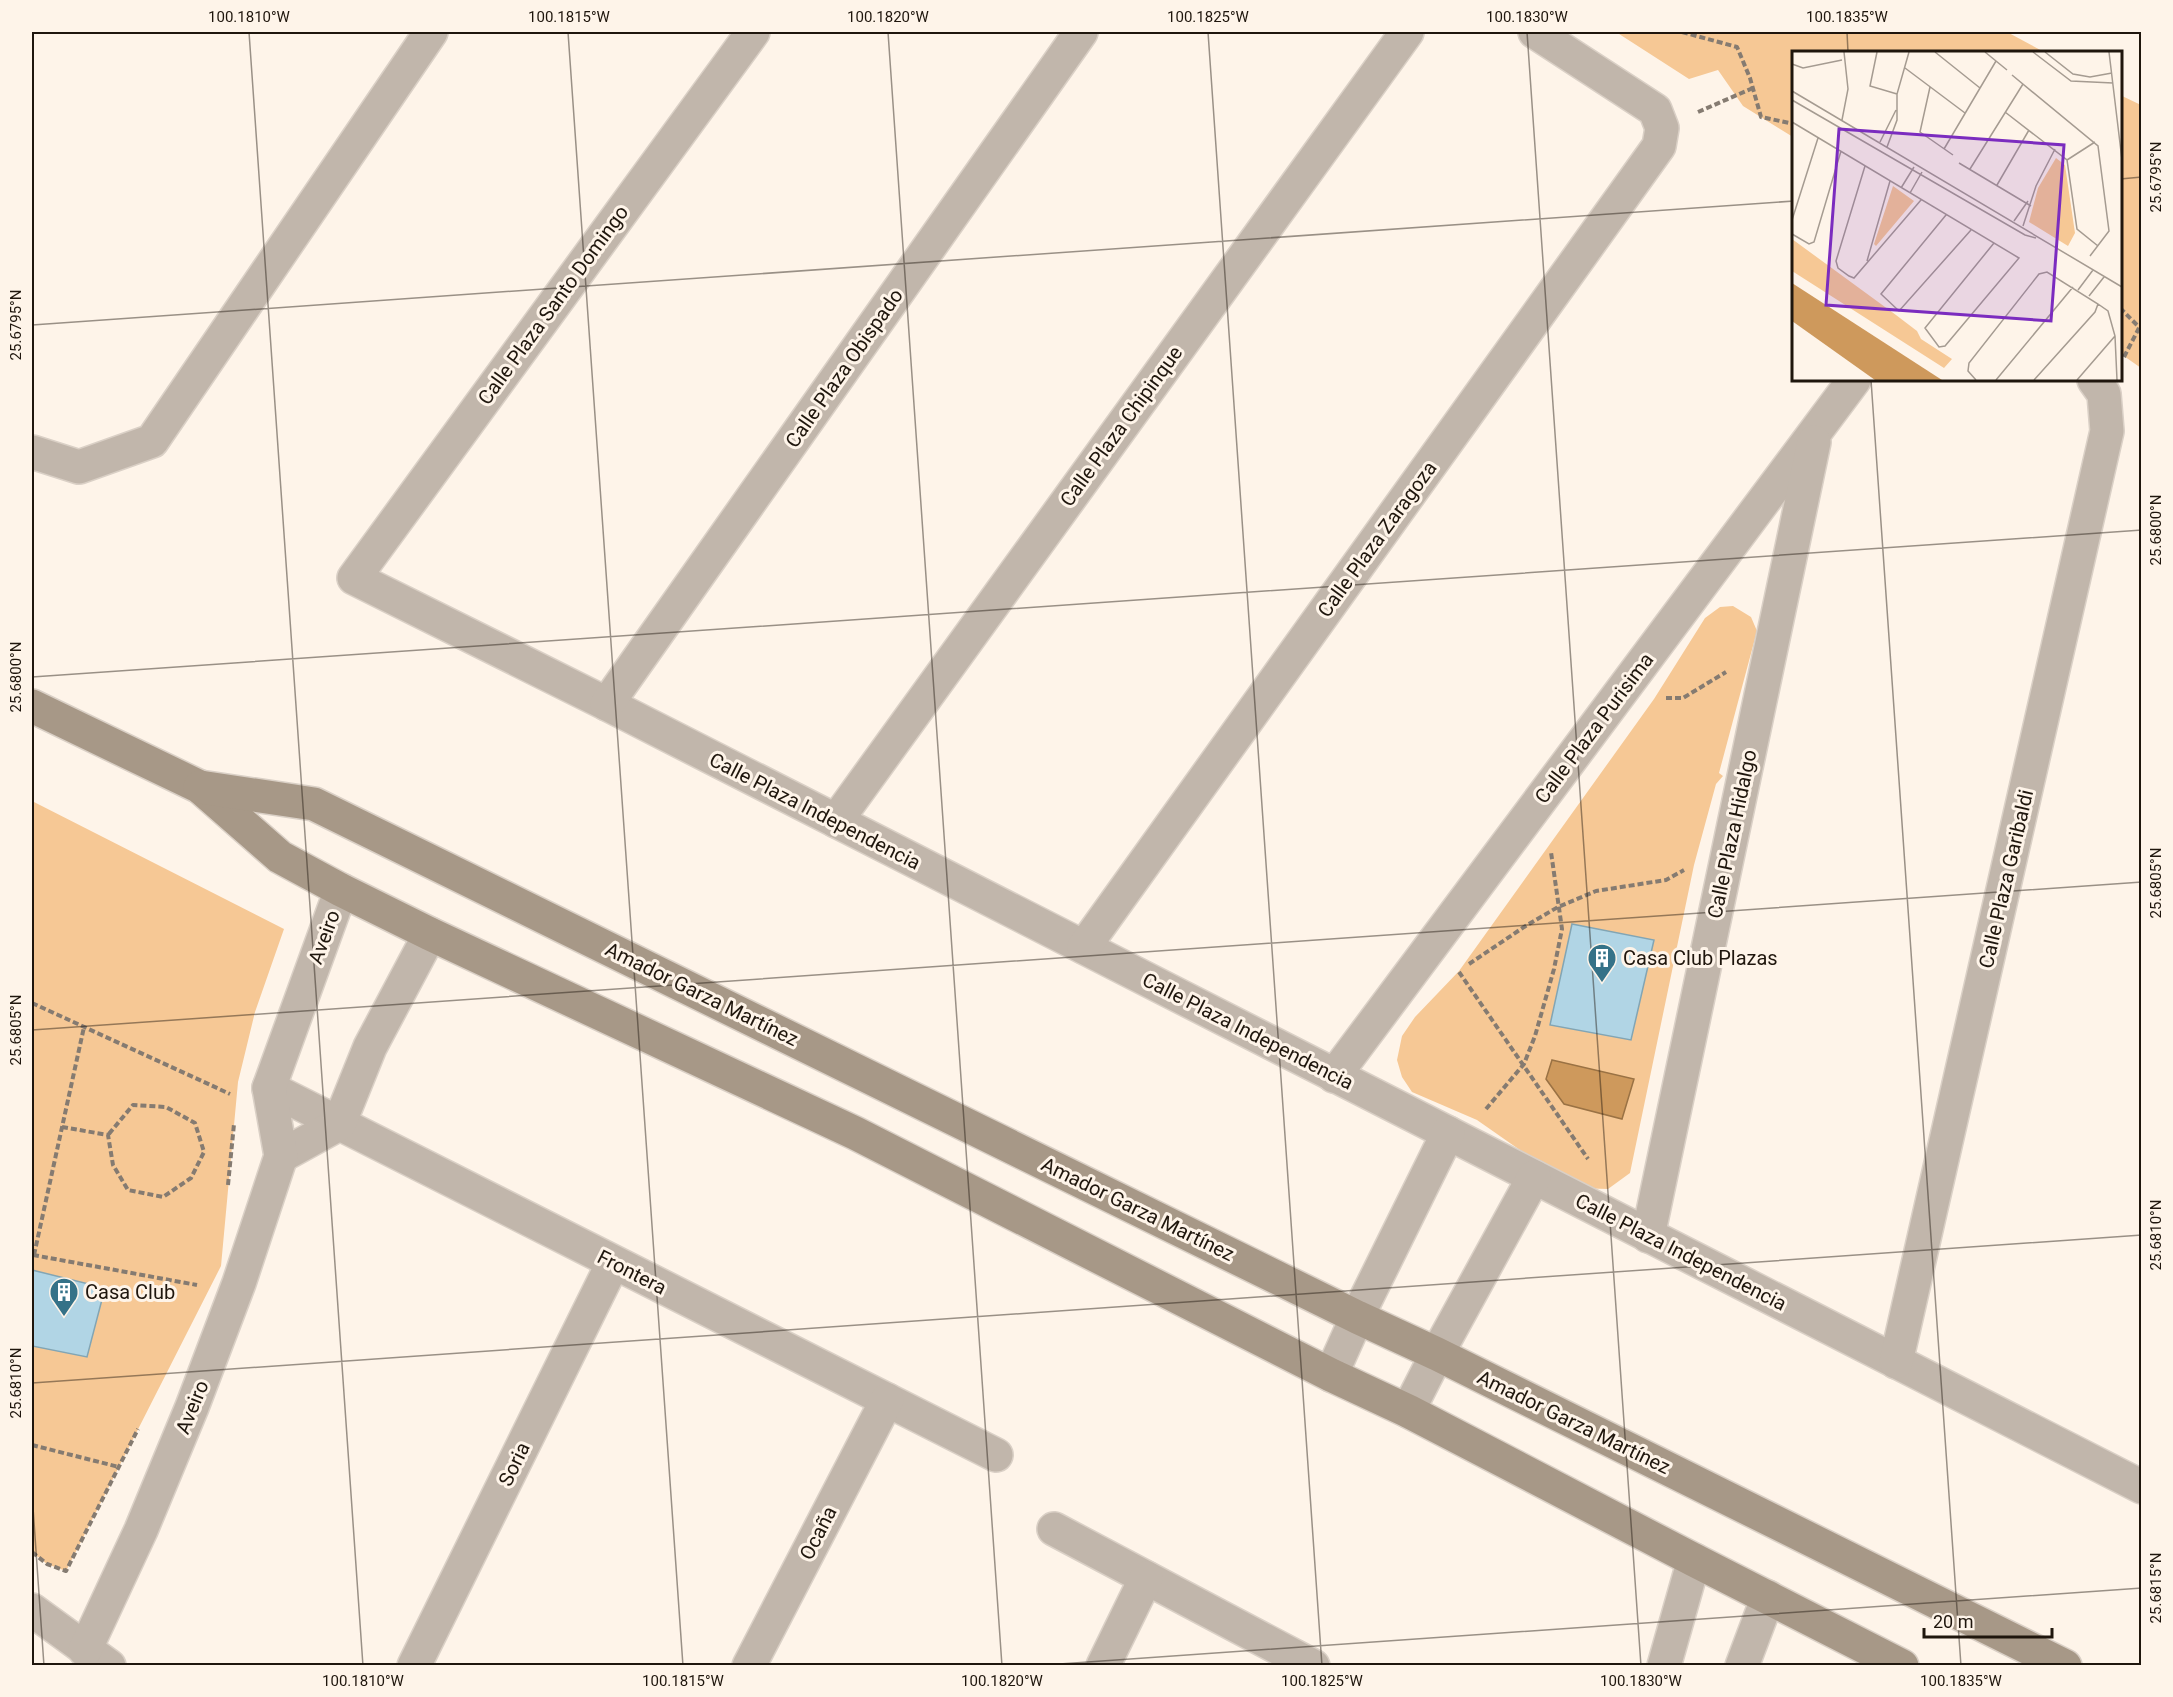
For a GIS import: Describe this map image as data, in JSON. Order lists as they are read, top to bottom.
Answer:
{
  "streets": {
    "street": [
      "Calle Plaza Santo Domingo",
      "Calle Plaza Obispado",
      "Calle Plaza Chipinque",
      "Calle Plaza Zaragoza",
      "Calle Plaza Purisima",
      "Calle Plaza Independencia",
      "Calle Plaza Hidalgo",
      "Calle Plaza Garibaldi",
      "Aveiro",
      "Amador Garza Martínez",
      "Frontera",
      "Soria",
      "Ocaña"
    ]
  },
  "crossings": [
    ["Calle Plaza Santo Domingo", "Calle Plaza Independencia"],
    ["Calle Plaza Obispado", "Calle Plaza Independencia"],
    ["Calle Plaza Chipinque", "Calle Plaza Independencia"],
    ["Calle Plaza Zaragoza", "Calle Plaza Independencia"],
    ["Calle Plaza Purisima", "Calle Plaza Independencia"],
    ["Calle Plaza Purisima", "Calle Plaza Hidalgo"],
    ["Calle Plaza Independencia", "Calle Plaza Hidalgo"],
    ["Calle Plaza Independencia", "Calle Plaza Garibaldi"],
    ["Aveiro", "Amador Garza Martínez"],
    ["Aveiro", "Frontera"],
    ["Frontera", "Soria"],
    ["Frontera", "Ocaña"]
  ],
  "places": {
    "building": ["Casa Club Plazas", "Casa Club"]
  },
  "scale_bar": "20 m",
  "coordinates": [
    "100.1810°W",
    "100.1815°W",
    "100.1820°W",
    "100.1825°W",
    "100.1830°W",
    "100.1835°W",
    "25.6795°N",
    "25.6800°N",
    "25.6805°N",
    "25.6810°N",
    "25.6815°N"
  ]
}
